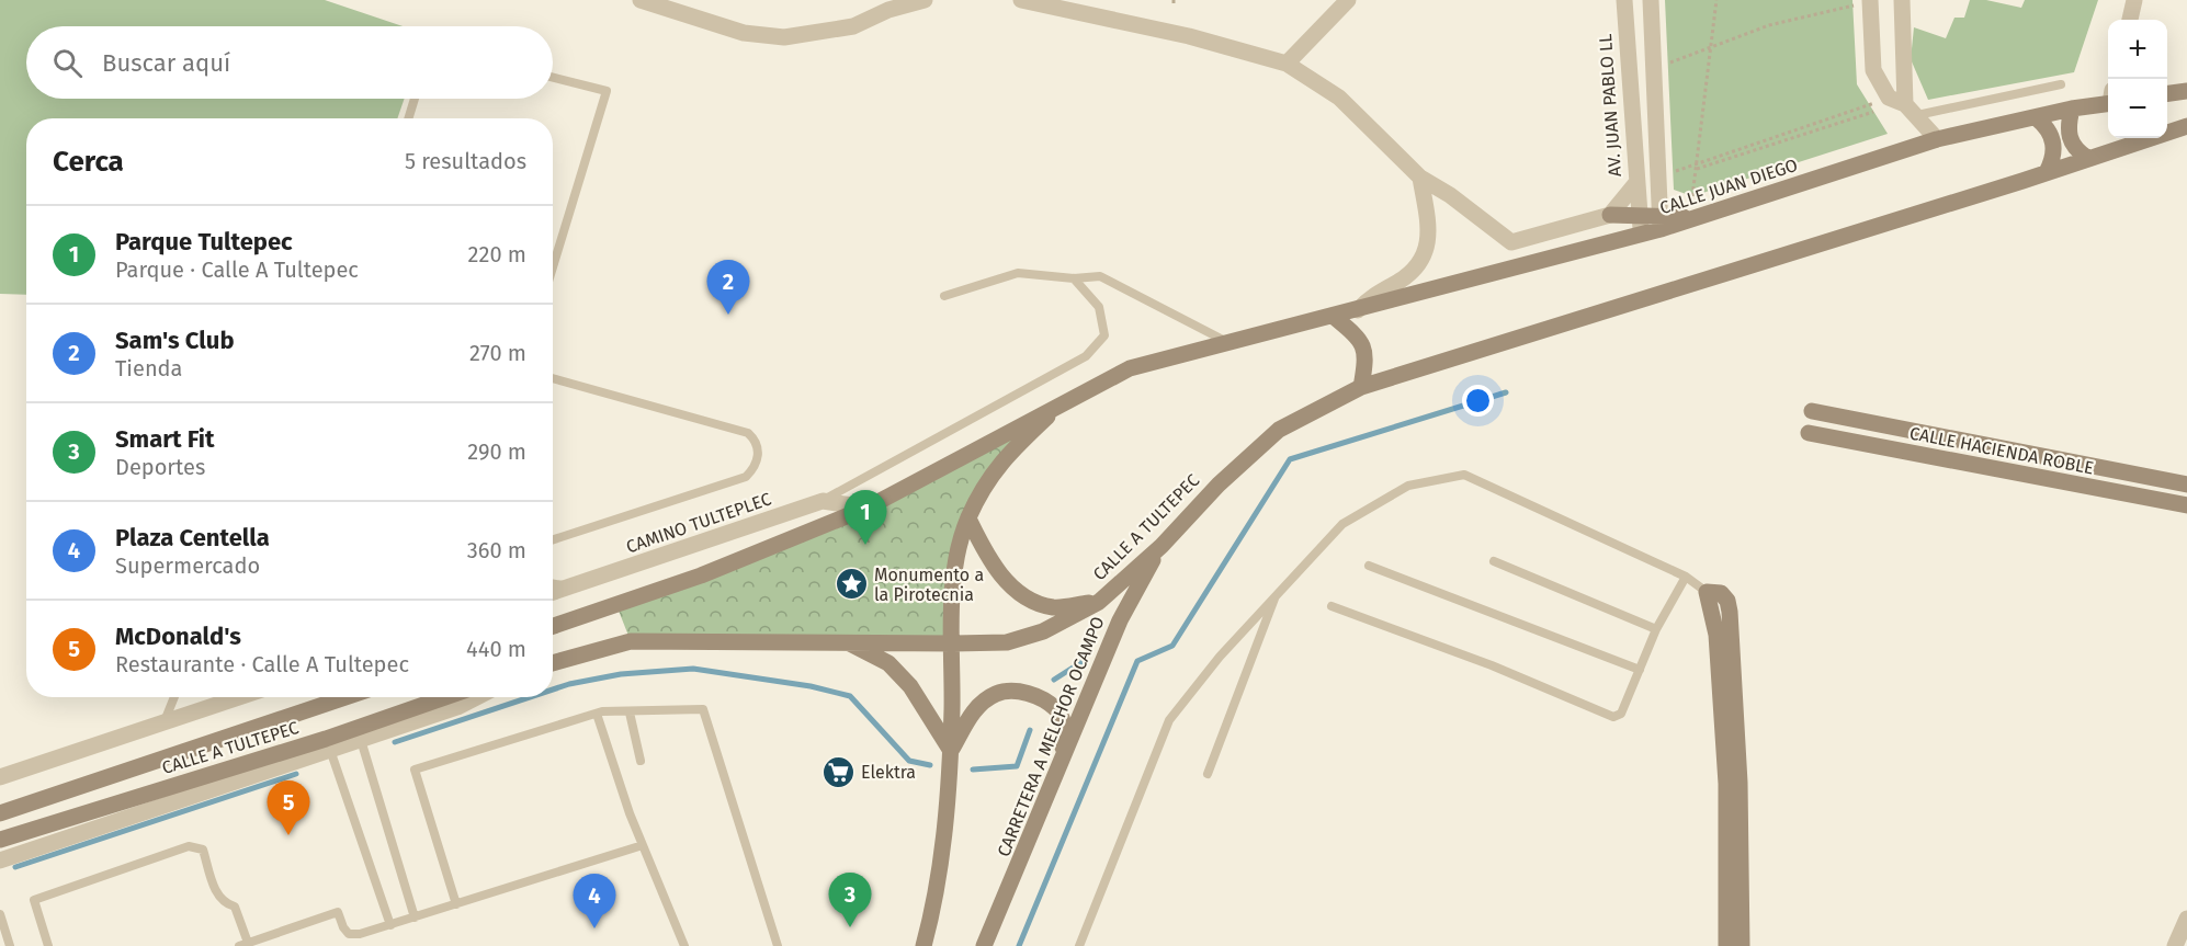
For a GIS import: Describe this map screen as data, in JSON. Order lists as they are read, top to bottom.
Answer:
{
  "streets": {
    "main road": [
      "CALLE JUAN DIEGO",
      "CALLE HACIENDA ROBLE",
      "CALLE A TULTEPEC",
      "CARRETERA A MELCHOR OCAMPO"
    ],
    "street": ["AV. JUAN PABLO LL", "CAMINO TULTEPLEC"]
  },
  "crossings": [
    ["AV. JUAN PABLO LL", "CALLE JUAN DIEGO"],
    ["CALLE A TULTEPEC", "CARRETERA A MELCHOR OCAMPO"]
  ],
  "places": {
    "place": ["Monumento a la Pirotecnia"],
    "supermarket": ["Elektra"]
  },
  "page": {
    "map_buttons": ["+", "−"],
    "search": "Buscar aquí",
    "heading": ["Cerca", "5 resultados"],
    "list": [
      {
        "mark": "1",
        "name": "Parque Tultepec",
        "note": "Parque · Calle A Tultepec",
        "value": "220 m"
      },
      {
        "mark": "2",
        "name": "Sam's Club",
        "note": "Tienda",
        "value": "270 m"
      },
      {
        "mark": "3",
        "name": "Smart Fit",
        "note": "Deportes",
        "value": "290 m"
      },
      {
        "mark": "4",
        "name": "Plaza Centella",
        "note": "Supermercado",
        "value": "360 m"
      },
      {
        "mark": "5",
        "name": "McDonald's",
        "note": "Restaurante · Calle A Tultepec",
        "value": "440 m"
      }
    ],
    "pins": [
      "2",
      "1",
      "5",
      "3",
      "4"
    ]
  }
}
